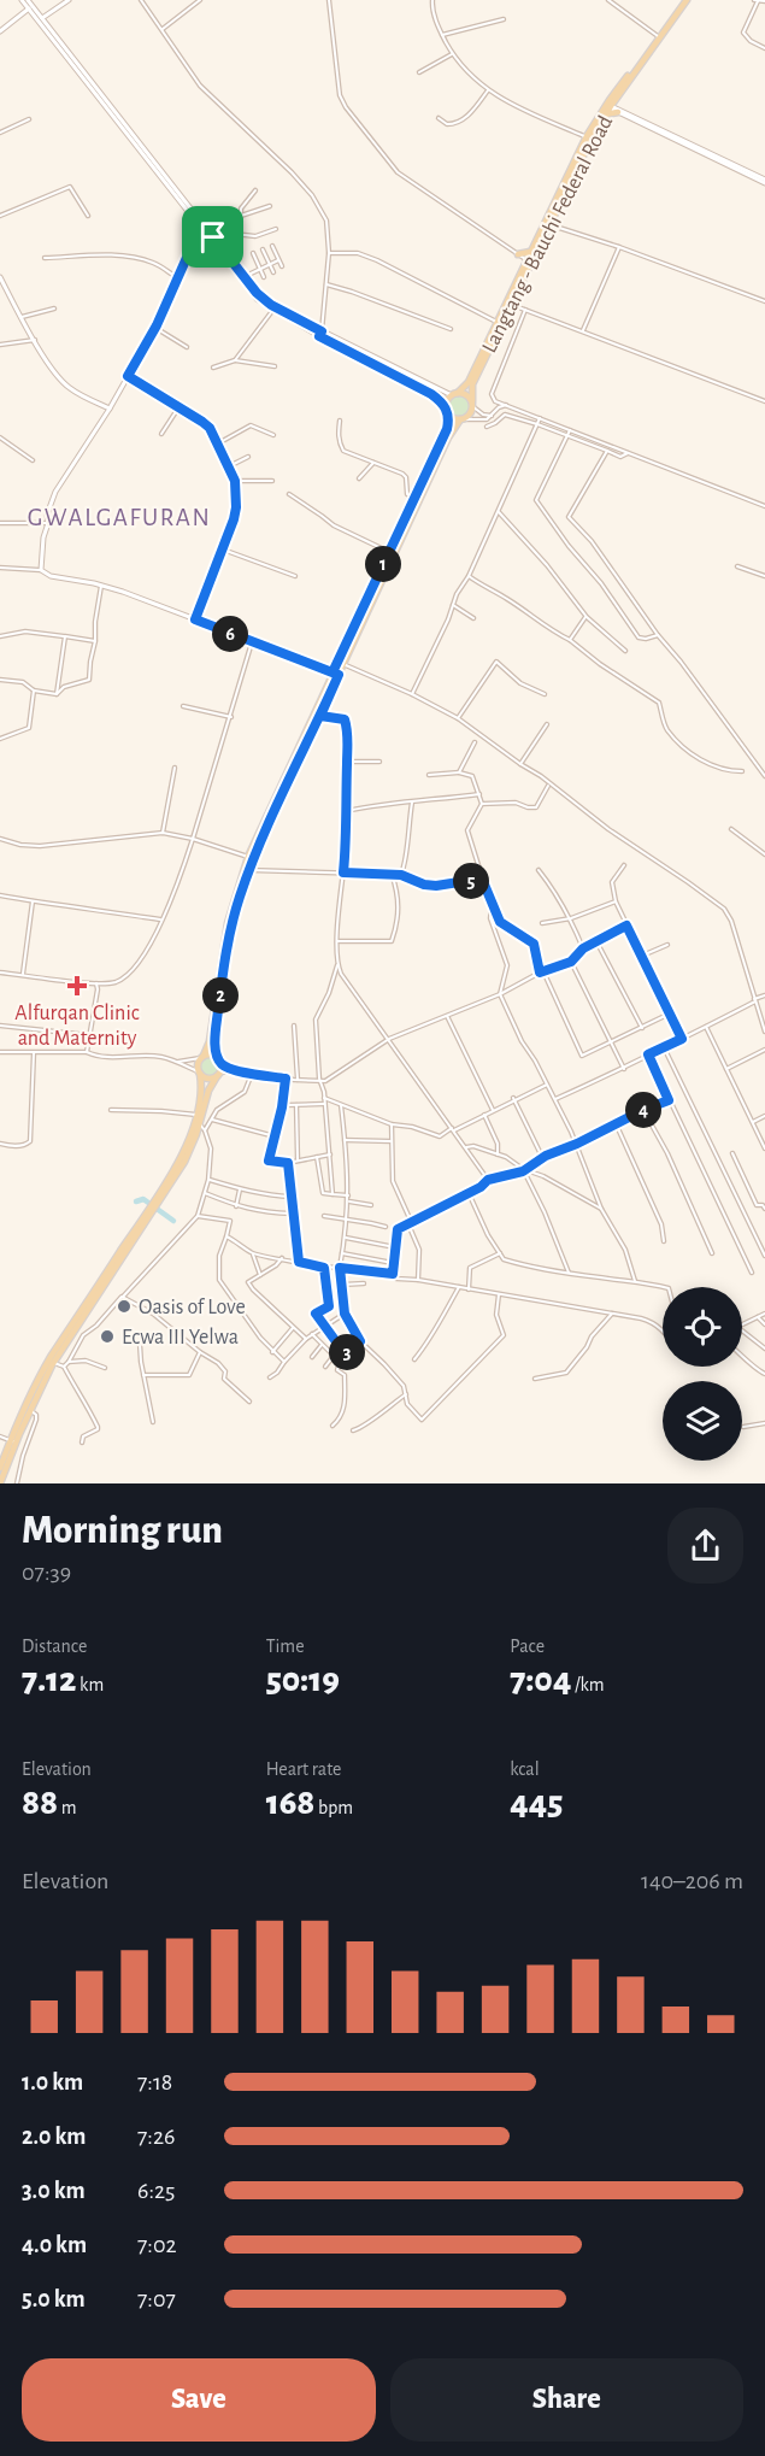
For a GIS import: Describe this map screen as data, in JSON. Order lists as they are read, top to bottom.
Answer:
{
  "streets": {
    "main road": ["Langtang - Bauchi Federal Road"]
  },
  "districts": ["GWALGAFURAN"],
  "places": {
    "health": ["Alfurqan Clinic and Maternity"],
    "other": ["Oasis of Love", "Ecwa III Yelwa"]
  },
  "page": {
    "pins": [
      "1",
      "6",
      "5",
      "2",
      "4",
      "3"
    ],
    "heading": ["Morning run", "07:39"],
    "stats": [
      ["Distance", "7.12 km"],
      ["Time", "50:19"],
      ["Pace", "7:04 /km"],
      ["Elevation", "88 m"],
      ["Heart rate", "168 bpm"],
      ["kcal", "445"]
    ],
    "chart": ["Elevation", "140–206 m"],
    "list": [
      {
        "name": "1.0 km",
        "note": "7:18"
      },
      {
        "name": "2.0 km",
        "note": "7:26"
      },
      {
        "name": "3.0 km",
        "note": "6:25"
      },
      {
        "name": "4.0 km",
        "note": "7:02"
      },
      {
        "name": "5.0 km",
        "note": "7:07"
      }
    ],
    "buttons": ["Save", "Share"]
  }
}
